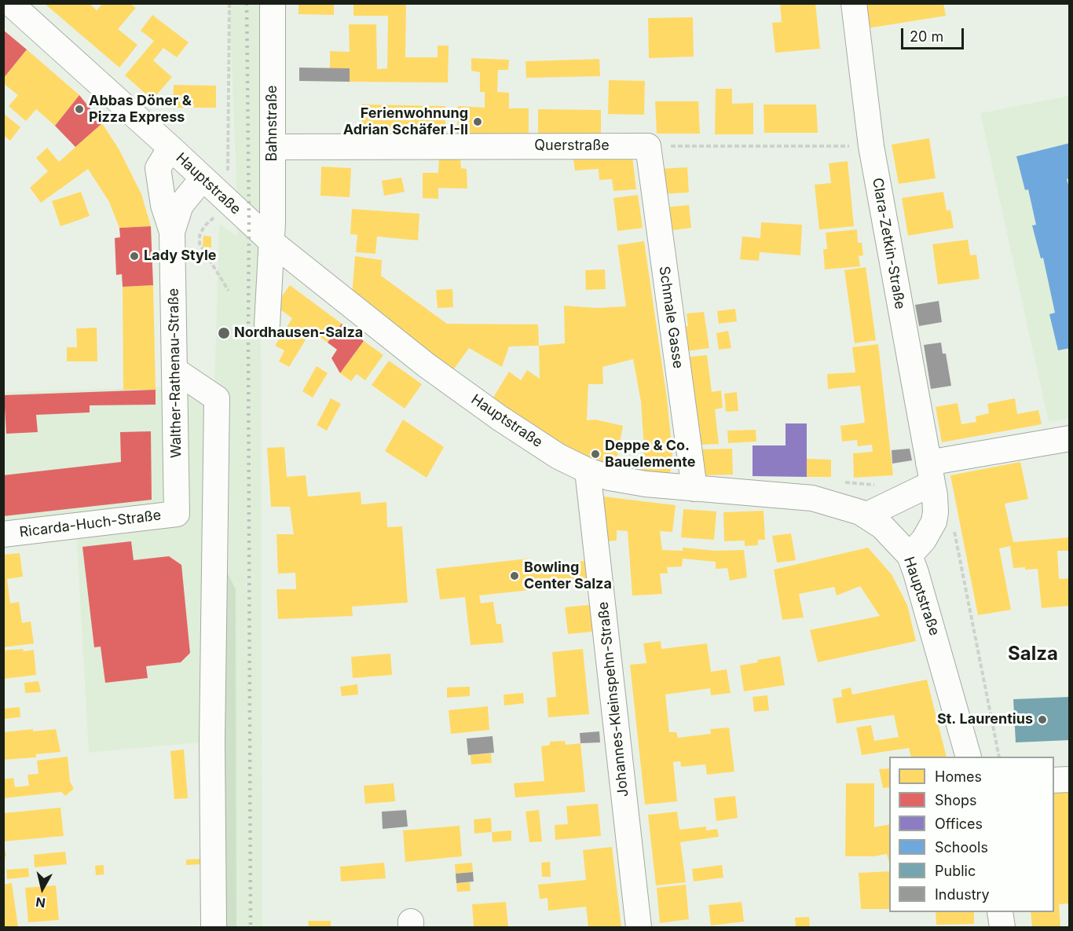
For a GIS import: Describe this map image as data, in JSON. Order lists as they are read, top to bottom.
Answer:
{
  "streets": {
    "street": [
      "Bahnstraße",
      "Querstraße",
      "Hauptstraße",
      "Clara-Zetkin-Straße",
      "Schmale Gasse",
      "Walther-Rathenau-Straße",
      "Ricarda-Huch-Straße",
      "Johannes-Kleinspehn-Straße"
    ]
  },
  "crossings": [
    ["Bahnstraße", "Querstraße"],
    ["Bahnstraße", "Hauptstraße"],
    ["Querstraße", "Schmale Gasse"],
    ["Hauptstraße", "Clara-Zetkin-Straße"],
    ["Hauptstraße", "Schmale Gasse"],
    ["Hauptstraße", "Walther-Rathenau-Straße"],
    ["Hauptstraße", "Johannes-Kleinspehn-Straße"],
    ["Walther-Rathenau-Straße", "Ricarda-Huch-Straße"]
  ],
  "districts": ["Salza"],
  "places": [
    "Abbas Döner & Pizza Express",
    "Ferienwohnung Adrian Schäfer I-II",
    "Lady Style",
    "Nordhausen-Salza",
    "Deppe & Co. Bauelemente",
    "Bowling Center Salza",
    "St. Laurentius"
  ],
  "legend": [
    "Homes",
    "Shops",
    "Offices",
    "Schools",
    "Public",
    "Industry"
  ],
  "scale_bar": "20 m",
  "north": "bottom"
}
